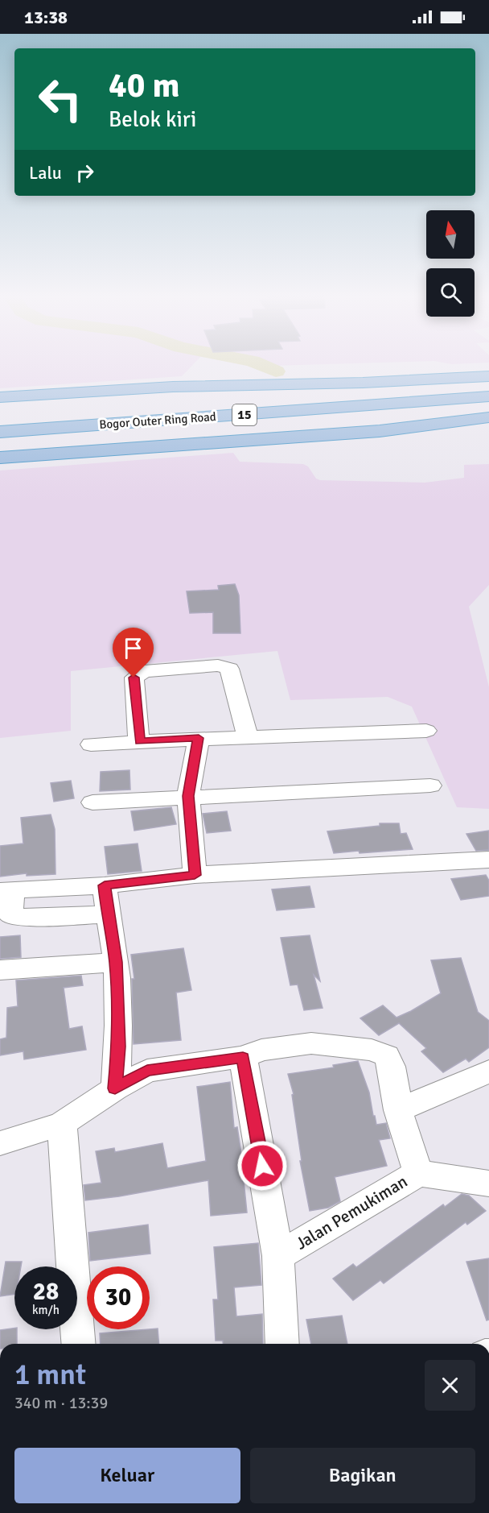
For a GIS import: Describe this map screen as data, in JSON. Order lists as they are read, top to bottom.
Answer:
{
  "streets": {
    "highway": ["15", "Bogor Outer Ring Road"],
    "street": ["Jalan Pemukiman"]
  },
  "north": "top",
  "page": {
    "status": "13:38",
    "turn": ["40 m", "Belok kiri"],
    "then": "Lalu",
    "speed": "28 km/h",
    "limit": "30",
    "heading": ["1 mnt", "340 m · 13:39"],
    "buttons": ["Keluar", "Bagikan"]
  }
}
